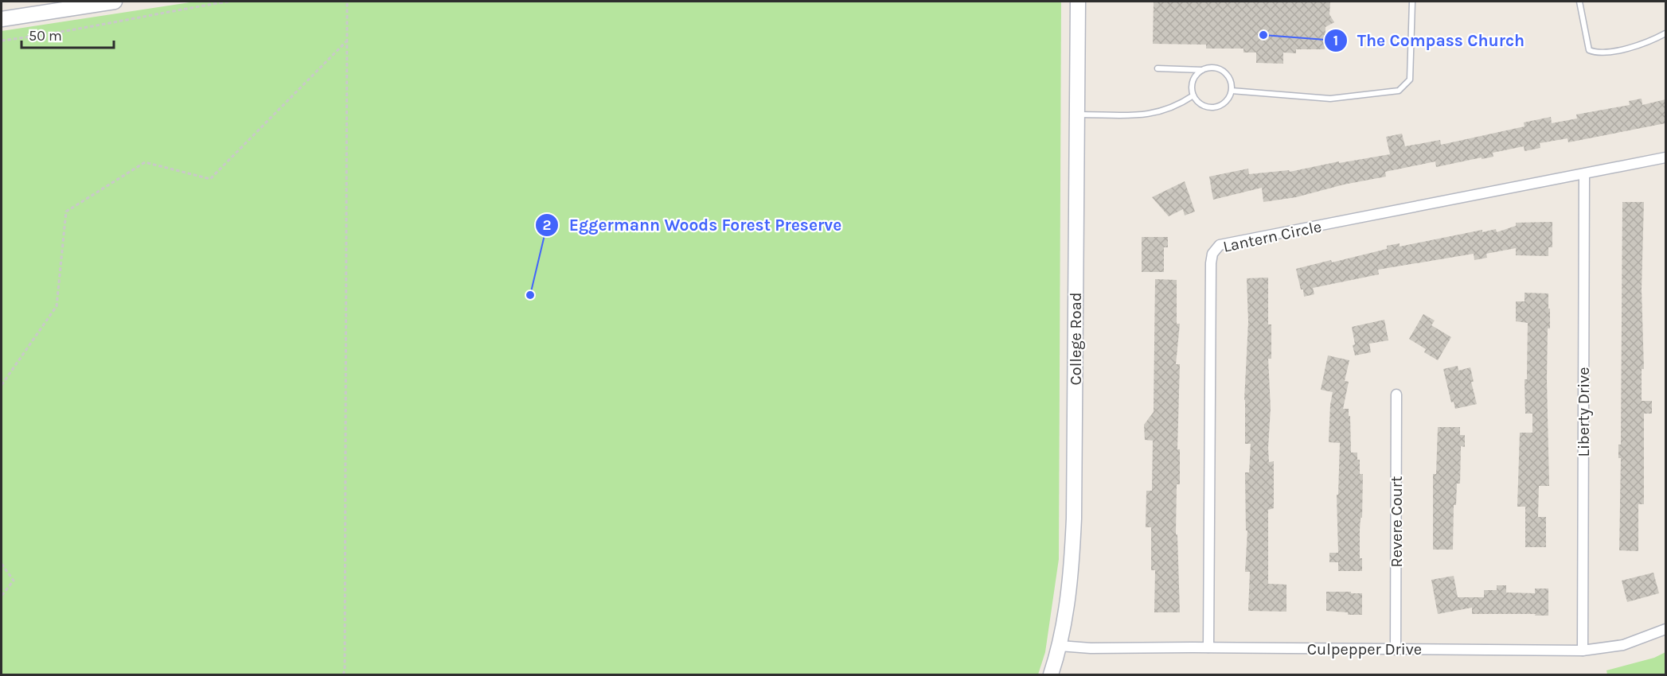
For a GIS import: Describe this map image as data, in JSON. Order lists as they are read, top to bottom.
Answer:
{
  "streets": {
    "main road": ["College Road"],
    "street": [
      "Lantern Circle",
      "Liberty Drive",
      "Revere Court",
      "Culpepper Drive"
    ]
  },
  "crossings": [
    ["Lantern Circle", "Liberty Drive"],
    ["Lantern Circle", "Culpepper Drive"],
    ["College Road", "Culpepper Drive"],
    ["Liberty Drive", "Culpepper Drive"],
    ["Revere Court", "Culpepper Drive"]
  ],
  "places": ["The Compass Church", "Eggermann Woods Forest Preserve"],
  "scale_bar": "50 m"
}
